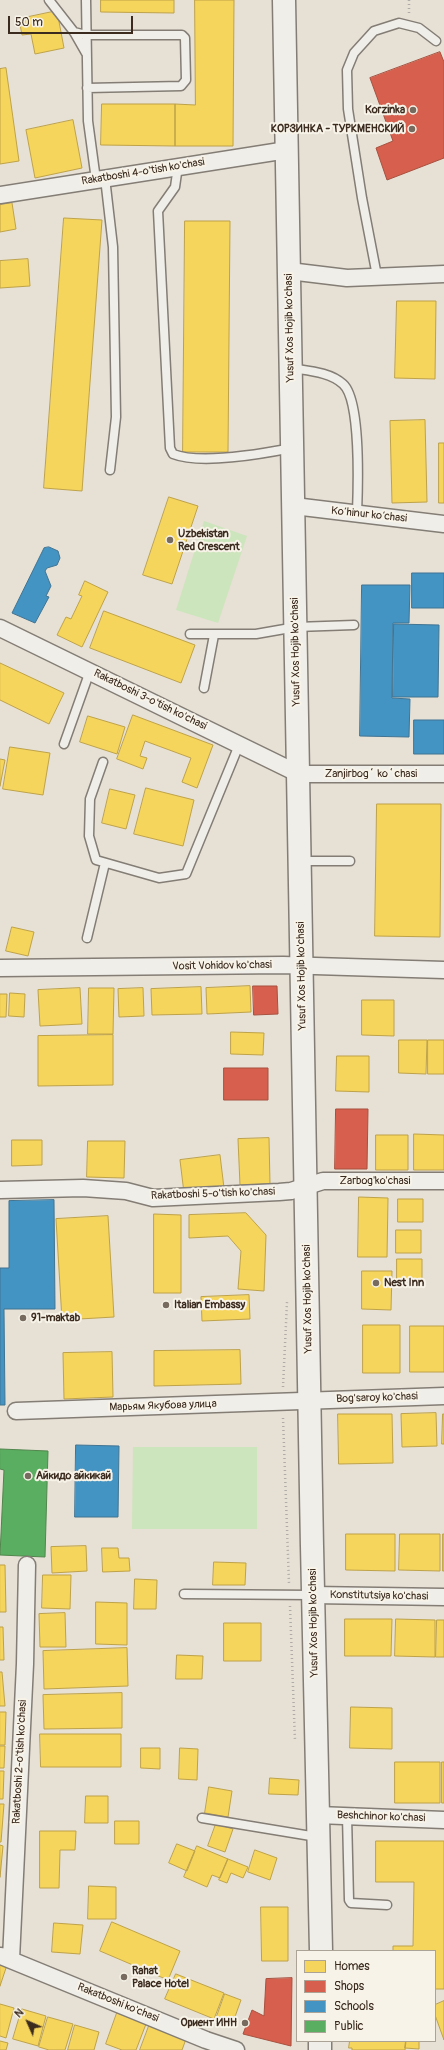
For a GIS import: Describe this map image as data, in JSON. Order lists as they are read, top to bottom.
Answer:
{
  "streets": {
    "main road": ["Yusuf Xos Hojib ko'chasi"],
    "street": [
      "Rakatboshi 4-o'tish ko'chasi",
      "Ko‘hinur ko‘chasi",
      "Rakatboshi 3-o'tish ko'chasi",
      "Zanjirbogʻ koʻchasi",
      "Vosit Vohidov ko'chasi",
      "Zarbog'ko'chasi",
      "Rakatboshi 5-o'tish ko'chasi",
      "Bog'saroy ko'chasi",
      "Марьям Якубова улица",
      "Konstitutsiya ko'chasi",
      "Rakatboshi 2-o'tish ko'chasi",
      "Beshchinor ko'chasi",
      "Rakatboshi ko'chasi"
    ]
  },
  "crossings": [
    ["Rakatboshi 4-o'tish ko'chasi", "Yusuf Xos Hojib ko'chasi"],
    ["Yusuf Xos Hojib ko'chasi", "Ko‘hinur ko‘chasi"],
    ["Yusuf Xos Hojib ko'chasi", "Rakatboshi 3-o'tish ko'chasi"],
    ["Yusuf Xos Hojib ko'chasi", "Zanjirbogʻ koʻchasi"],
    ["Yusuf Xos Hojib ko'chasi", "Vosit Vohidov ko'chasi"],
    ["Yusuf Xos Hojib ko'chasi", "Zarbog'ko'chasi"],
    ["Yusuf Xos Hojib ko'chasi", "Rakatboshi 5-o'tish ko'chasi"],
    ["Yusuf Xos Hojib ko'chasi", "Bog'saroy ko'chasi"],
    ["Yusuf Xos Hojib ko'chasi", "Марьям Якубова улица"],
    ["Yusuf Xos Hojib ko'chasi", "Konstitutsiya ko'chasi"],
    ["Yusuf Xos Hojib ko'chasi", "Beshchinor ko'chasi"],
    ["Rakatboshi 3-o'tish ko'chasi", "Zanjirbogʻ koʻchasi"],
    ["Zarbog'ko'chasi", "Rakatboshi 5-o'tish ko'chasi"],
    ["Bog'saroy ko'chasi", "Марьям Якубова улица"],
    ["Rakatboshi 2-o'tish ko'chasi", "Rakatboshi ko'chasi"]
  ],
  "places": [
    "Korzinka",
    "КОРЗИНКА - ТУРКМЕНСКИЙ",
    "Uzbekistan Red Crescent",
    "Nest Inn",
    "Italian Embassy",
    "91-maktab",
    "Айкидо айкикай",
    "Rahat Palace Hotel",
    "Ориент ИНН"
  ],
  "legend": [
    "Homes",
    "Shops",
    "Schools",
    "Public"
  ],
  "scale_bar": "50 m",
  "north": "top left"
}
